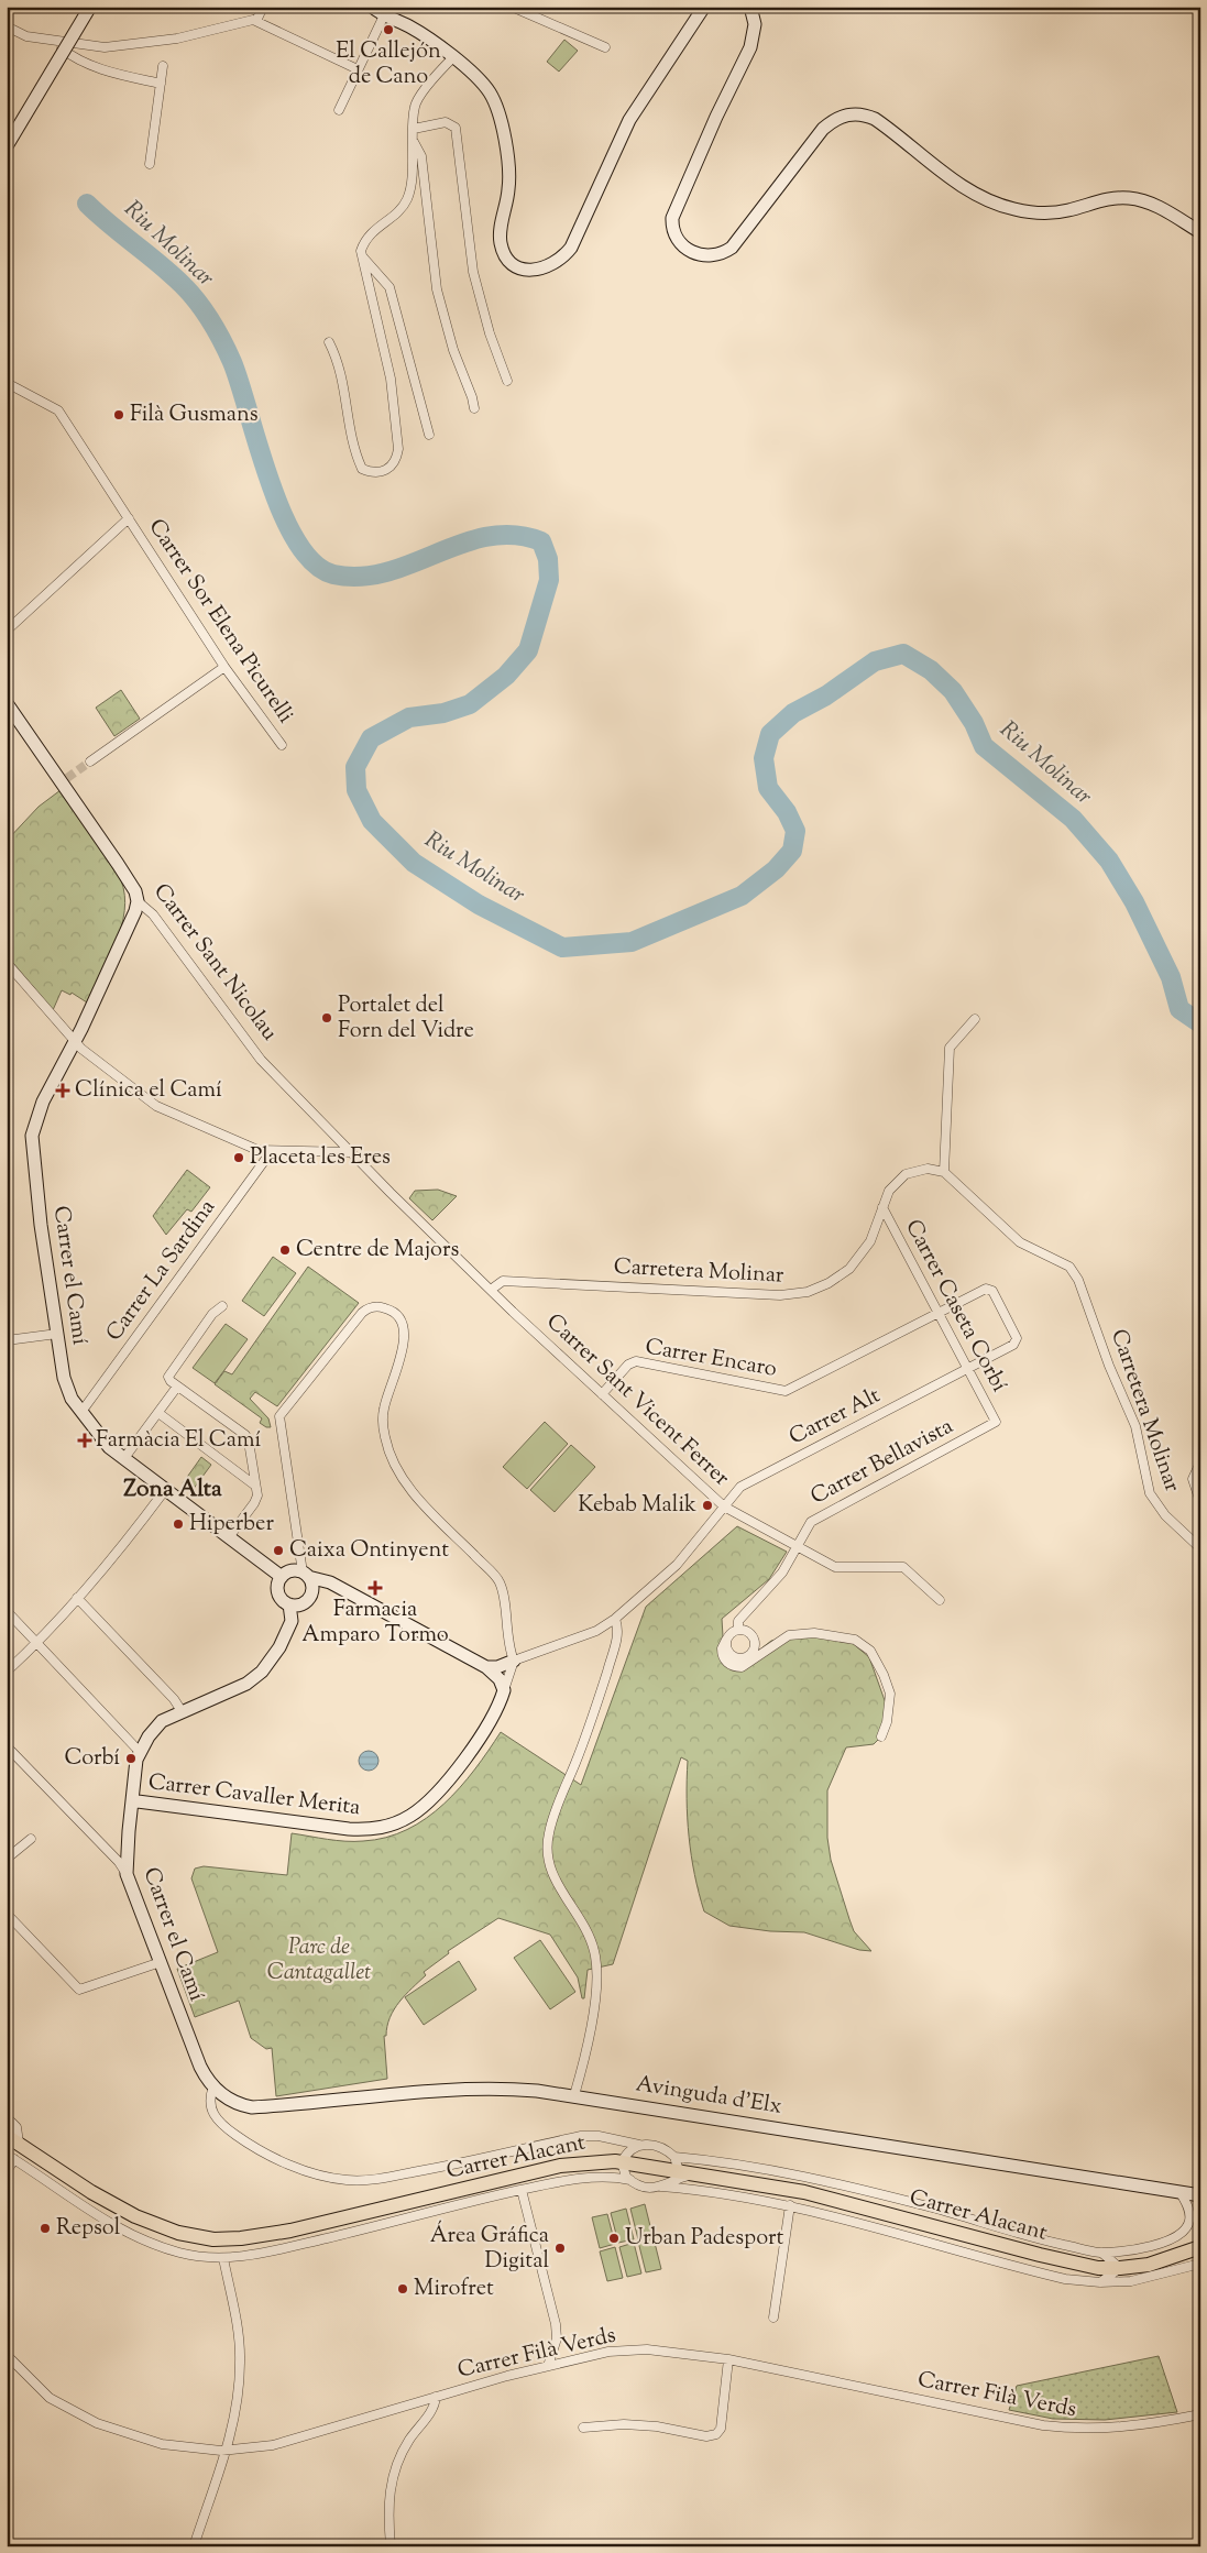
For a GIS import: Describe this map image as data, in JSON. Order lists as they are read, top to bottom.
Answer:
{
  "streets": {
    "main road": ["Carrer Alacant"],
    "street": [
      "Carrer Sor Elena Picurelli",
      "Carrer Sant Nicolau",
      "Carrer La Sardina",
      "Carretera Molinar",
      "Carrer el Camí",
      "Carrer Caseta Corbí",
      "Carrer Encaro",
      "Carrer Sant Vicent Ferrer",
      "Carrer Alt",
      "Carrer Bellavista",
      "Carrer Cavaller Merita",
      "Avinguda d'Elx",
      "Carrer Filà Verds"
    ]
  },
  "crossings": [
    ["Carrer Sant Nicolau", "Carrer el Camí"],
    ["Carrer Sant Nicolau", "Carrer Sant Vicent Ferrer"],
    ["Carrer La Sardina", "Carrer el Camí"],
    ["Carretera Molinar", "Carrer Caseta Corbí"],
    ["Carretera Molinar", "Carrer Sant Vicent Ferrer"],
    ["Carrer el Camí", "Carrer Cavaller Merita"],
    ["Carrer el Camí", "Avinguda d'Elx"],
    ["Carrer Caseta Corbí", "Carrer Encaro"],
    ["Carrer Caseta Corbí", "Carrer Alt"],
    ["Carrer Caseta Corbí", "Carrer Bellavista"],
    ["Carrer Encaro", "Carrer Sant Vicent Ferrer"],
    ["Carrer Encaro", "Carrer Alt"],
    ["Carrer Sant Vicent Ferrer", "Carrer Alt"],
    ["Carrer Sant Vicent Ferrer", "Carrer Bellavista"],
    ["Carrer Alt", "Carrer Cavaller Merita"],
    ["Avinguda d'Elx", "Carrer Alacant"]
  ],
  "districts": ["Zona Alta"],
  "water": ["Riu Molinar"],
  "parks": ["Parc de Cantagallet"],
  "places": {
    "other": [
      "El Callejón de Cano",
      "Filà Gusmans",
      "Portalet del Forn del Vidre",
      "Placeta les Eres",
      "Centre de Majors",
      "Kebab Malik",
      "Hiperber",
      "Caixa Ontinyent",
      "Corbí",
      "Repsol",
      "Urban Padesport",
      "Área Gráfica Digital",
      "Mirofret"
    ],
    "health": ["Clínica el Camí", "Farmàcia El Camí", "Farmacia Amparo Tormo"]
  }
}
